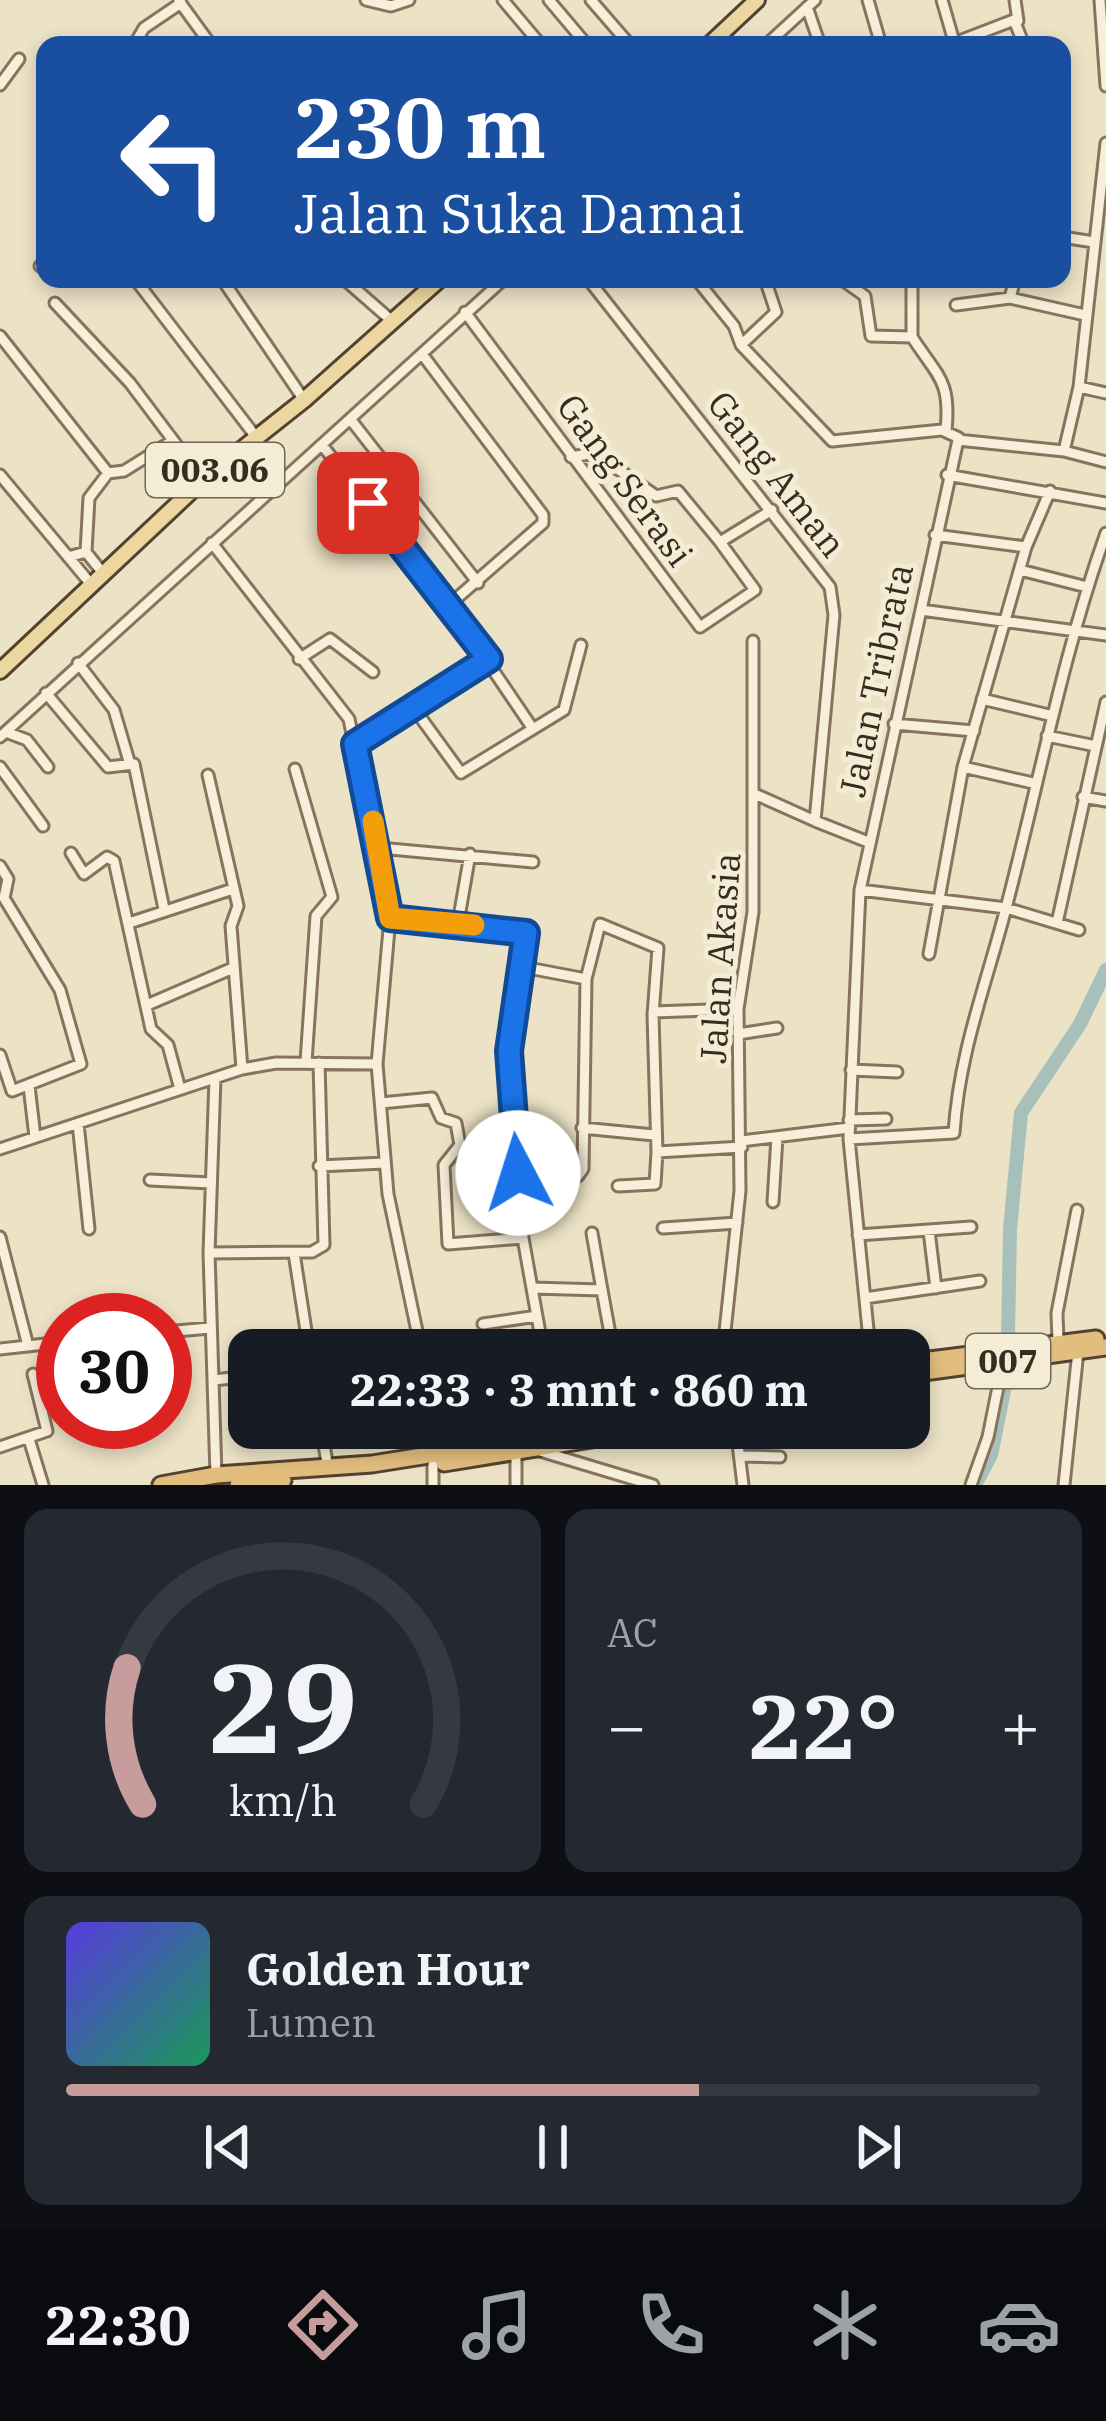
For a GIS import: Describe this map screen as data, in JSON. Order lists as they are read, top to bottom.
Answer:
{
  "streets": {
    "highway": ["007"],
    "main road": ["003.06"],
    "street": [
      "Gang Aman",
      "Gang Serasi",
      "Jalan Tribrata",
      "Jalan Akasia"
    ]
  },
  "page": {
    "turn": ["230 m", "Jalan Suka Damai"],
    "limit": "30",
    "trip": "22:33 · 3 mnt · 860 m",
    "tile": "AC",
    "heat": ["−", "22°", "+"],
    "song": ["Golden Hour", "Lumen"],
    "tabs": "22:30",
    "gauge": ["29", "km/h"]
  }
}
